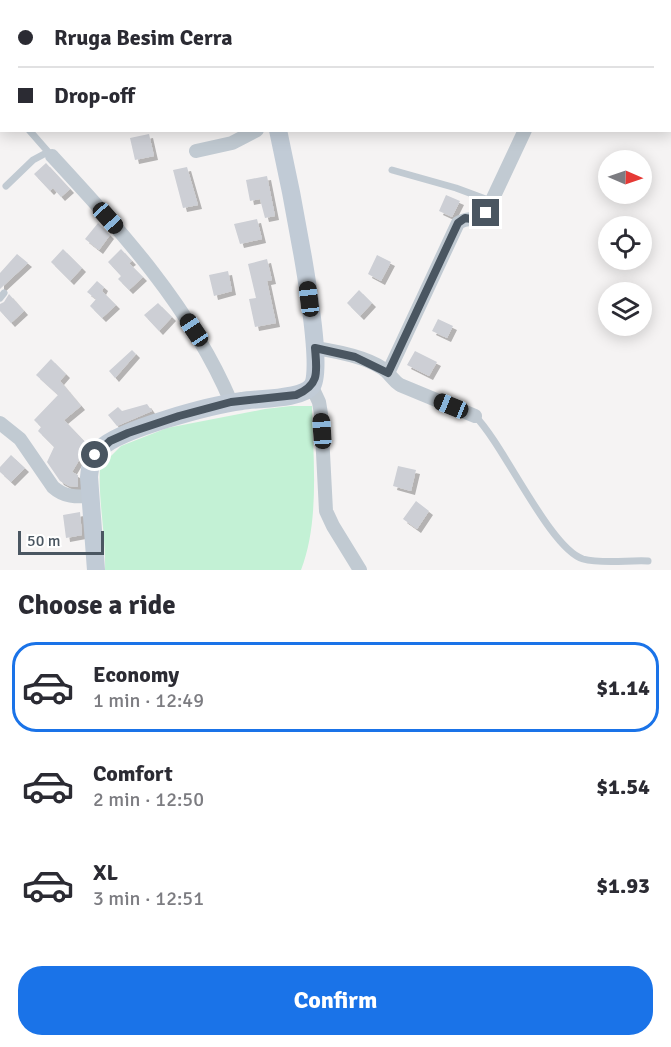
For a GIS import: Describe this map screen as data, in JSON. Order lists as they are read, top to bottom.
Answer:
{
  "scale_bar": "50 m",
  "north": "right",
  "page": {
    "banner": ["Rruga Besim Cerra", "Drop-off"],
    "scale": "50 m",
    "heading": "Choose a ride",
    "list": [
      {
        "name": "Economy",
        "note": "1 min · 12:49",
        "value": "$1.14"
      },
      {
        "name": "Comfort",
        "note": "2 min · 12:50",
        "value": "$1.54"
      },
      {
        "name": "XL",
        "note": "3 min · 12:51",
        "value": "$1.93"
      }
    ],
    "buttons": "Confirm"
  }
}
